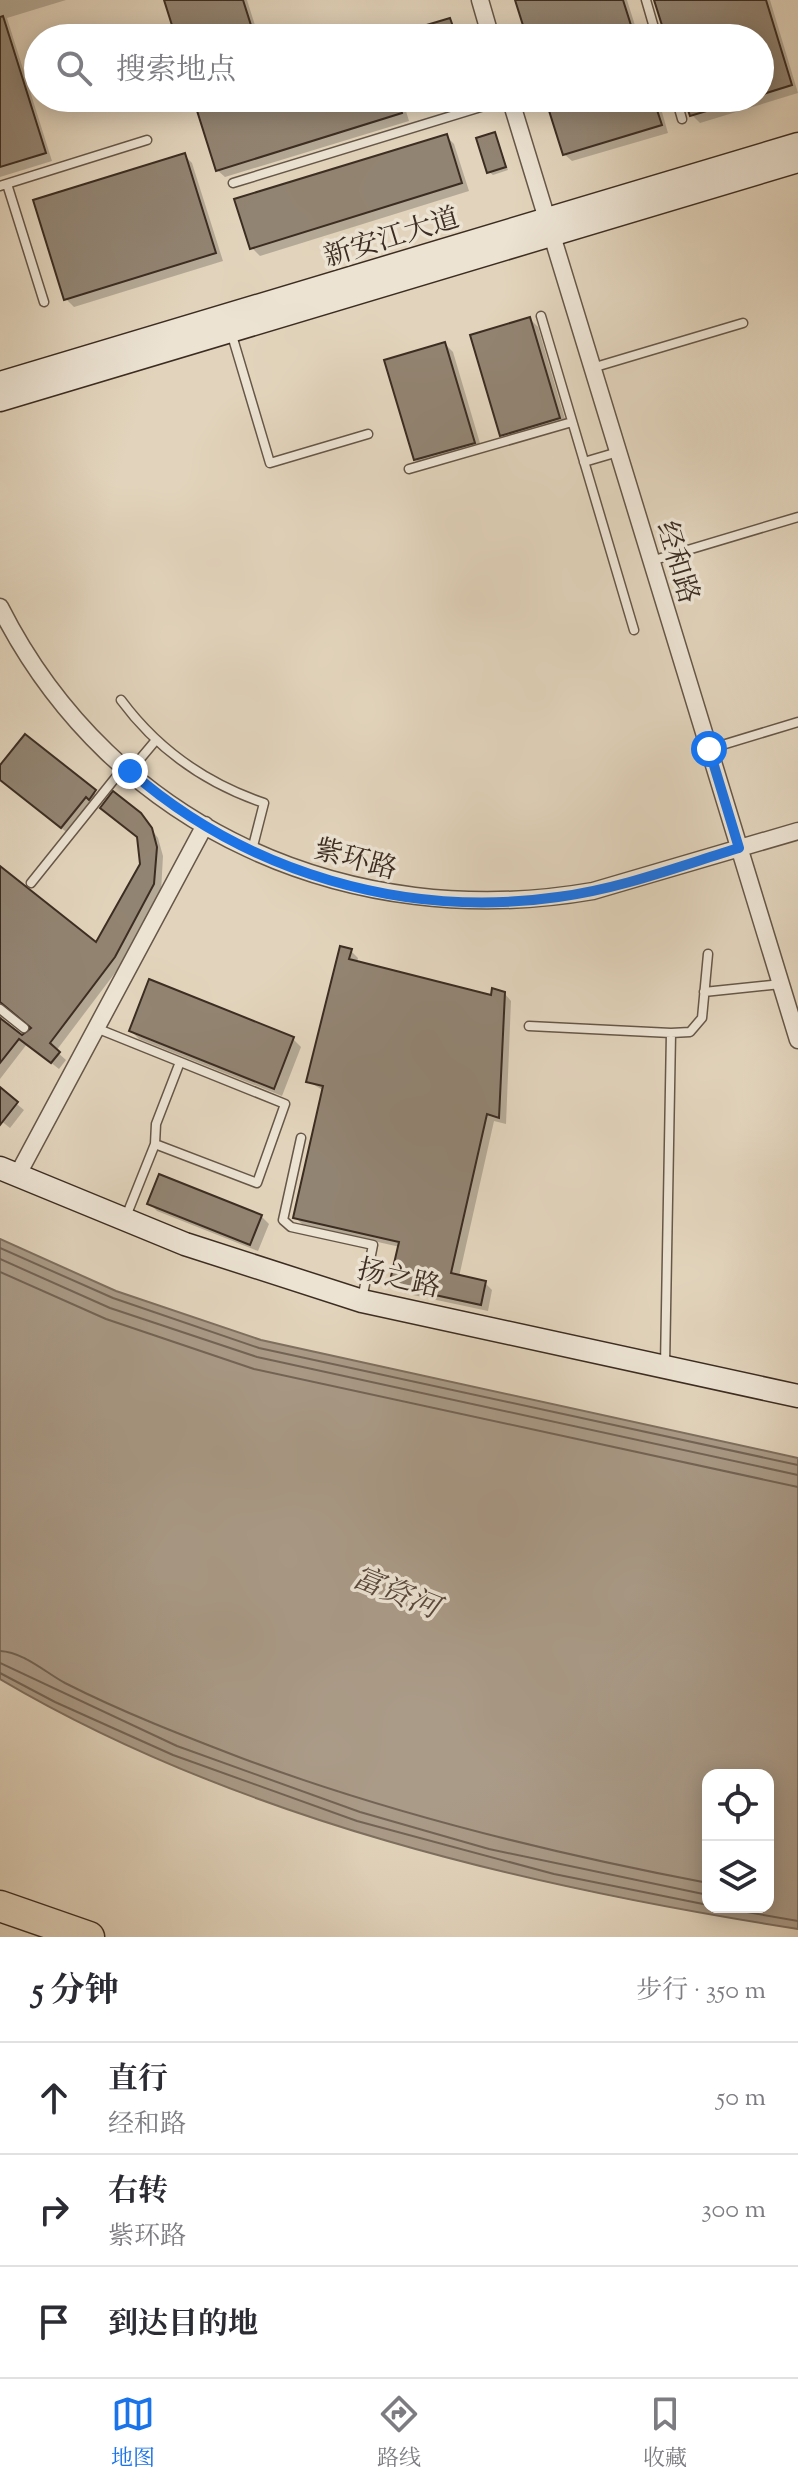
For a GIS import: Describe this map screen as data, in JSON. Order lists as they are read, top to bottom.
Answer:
{
  "streets": {
    "main road": ["新安江大道", "扬之路"],
    "street": ["经和路", "紫环路"]
  },
  "crossings": [
    ["新安江大道", "经和路"],
    ["经和路", "紫环路"]
  ],
  "water": ["富资河"],
  "page": {
    "search": "搜索地点",
    "heading": ["5 分钟", "步行 · 350 m"],
    "list": [
      ["直行", "经和路", "50 m"],
      ["右转", "紫环路", "300 m"],
      "到达目的地"
    ],
    "nav": ["地图", "路线", "收藏"]
  }
}
